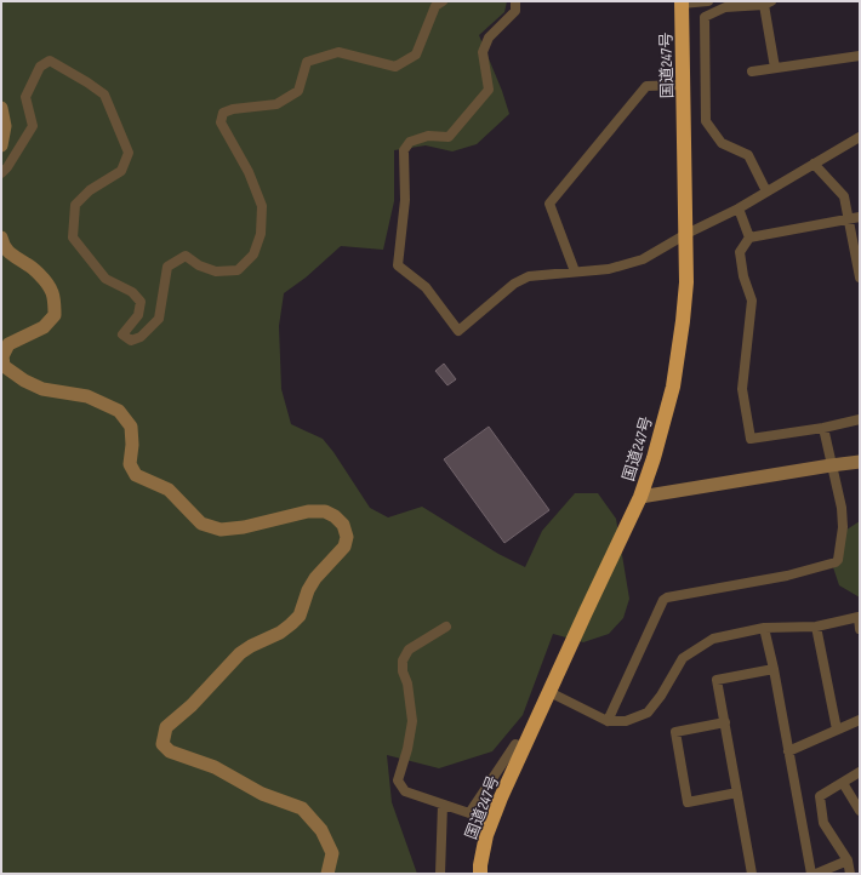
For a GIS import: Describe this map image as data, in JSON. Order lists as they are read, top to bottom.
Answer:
{
  "streets": {
    "highway": ["国道247号"]
  }
}
